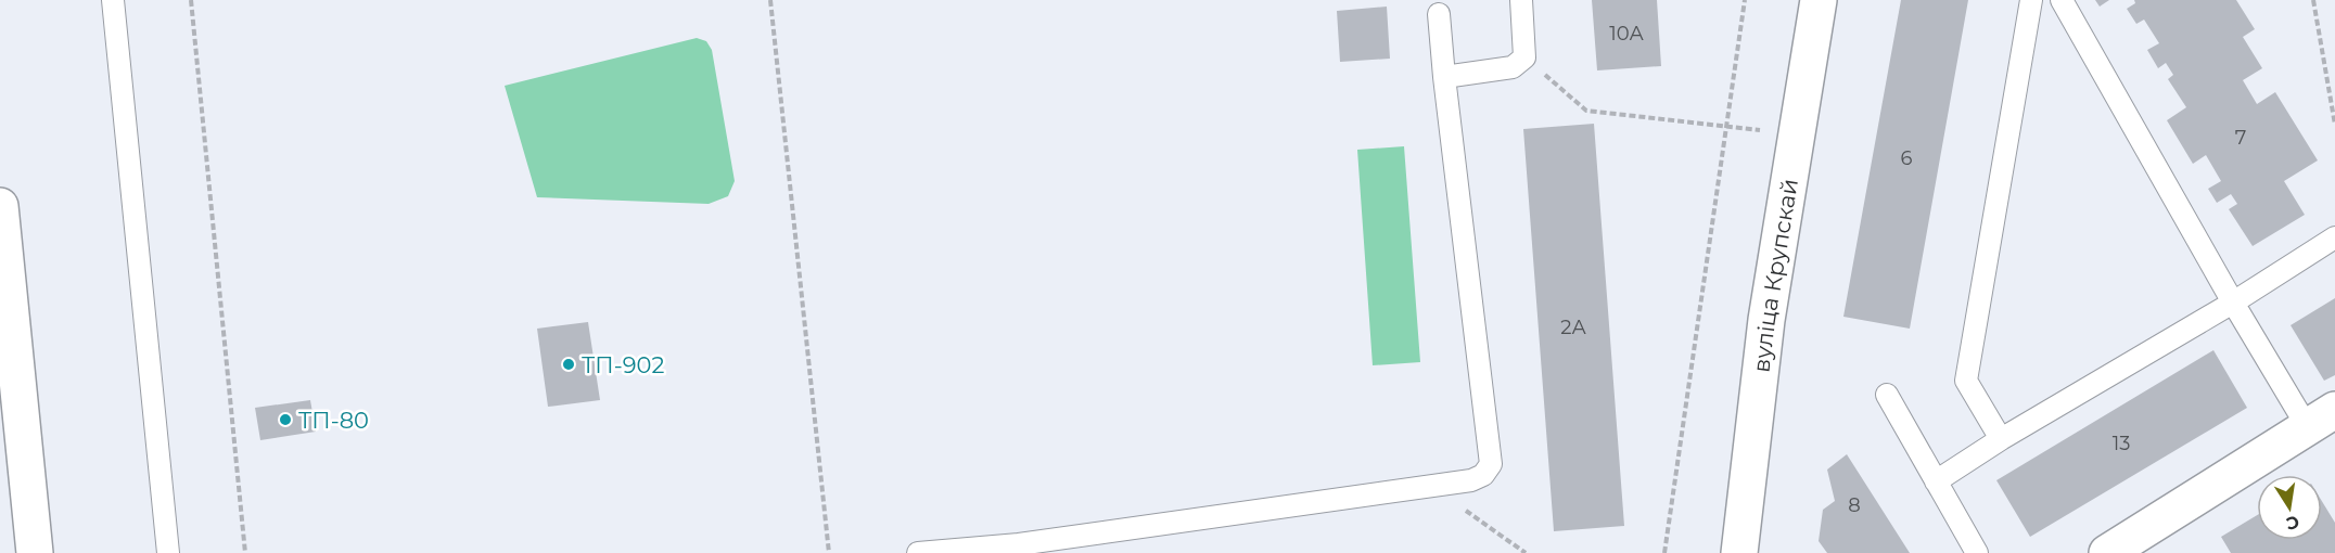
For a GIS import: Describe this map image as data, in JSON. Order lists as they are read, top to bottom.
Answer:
{
  "streets": {
    "street": ["вуліца Крупскай"]
  },
  "places": ["ТП-902", "ТП-80"],
  "house_numbers": [
    "10А",
    "7",
    "6",
    "2А",
    "13",
    "8"
  ],
  "north": "bottom"
}
